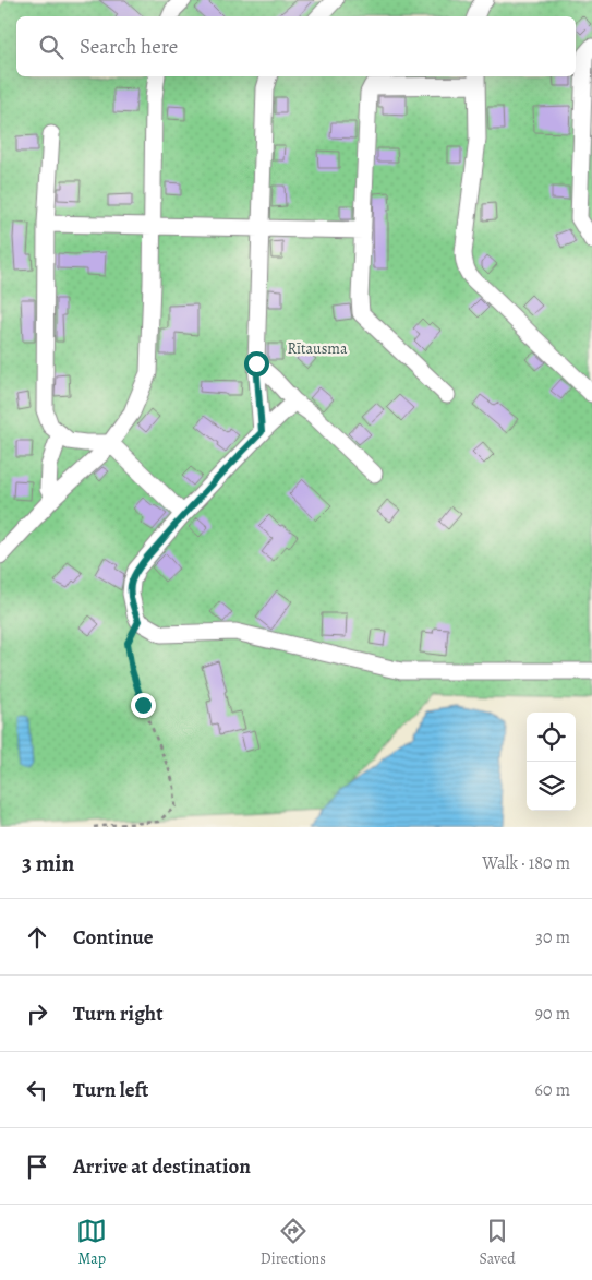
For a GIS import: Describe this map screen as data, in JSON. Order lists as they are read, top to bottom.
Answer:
{
  "parks": ["Rītausma"],
  "page": {
    "search": "Search here",
    "heading": ["3 min", "Walk · 180 m"],
    "list": [
      ["Continue", "30 m"],
      ["Turn right", "90 m"],
      ["Turn left", "60 m"],
      "Arrive at destination"
    ],
    "nav": ["Map", "Directions", "Saved"]
  }
}
